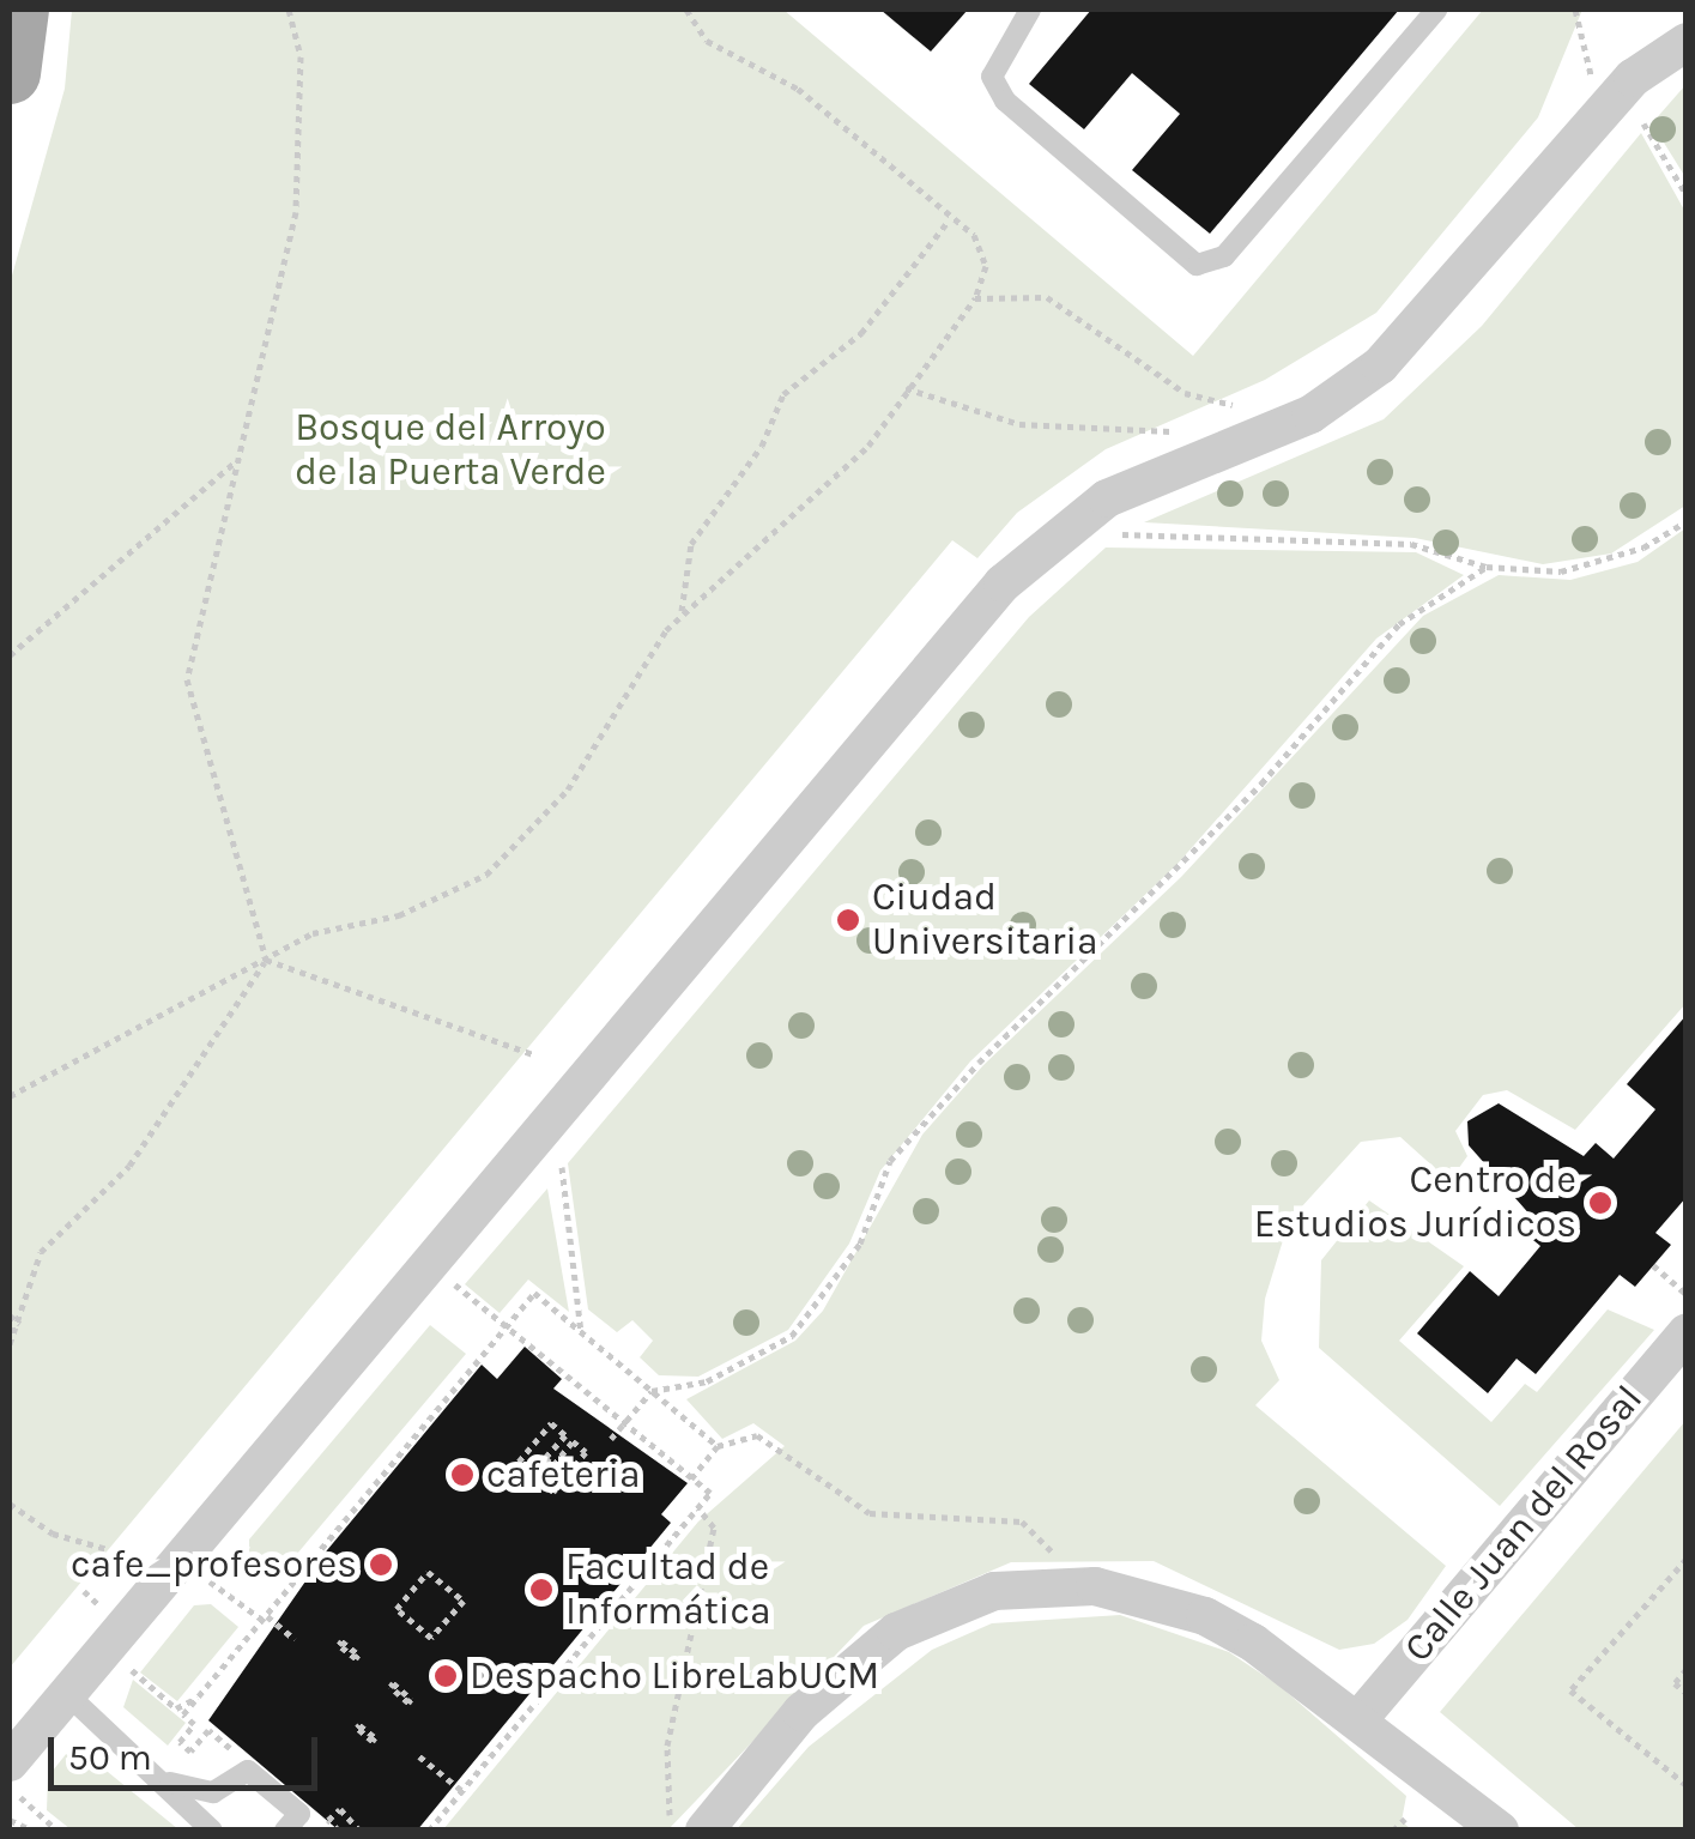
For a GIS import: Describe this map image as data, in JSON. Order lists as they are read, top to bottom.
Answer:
{
  "streets": {
    "street": ["Calle Juan del Rosal"]
  },
  "parks": ["Bosque del Arroyo de la Puerta Verde"],
  "places": [
    "Ciudad Universitaria",
    "Centro de Estudios Jurídicos",
    "cafeteria",
    "cafe_profesores",
    "Facultad de Informática",
    "Despacho LibreLabUCM"
  ],
  "scale_bar": "50 m"
}
